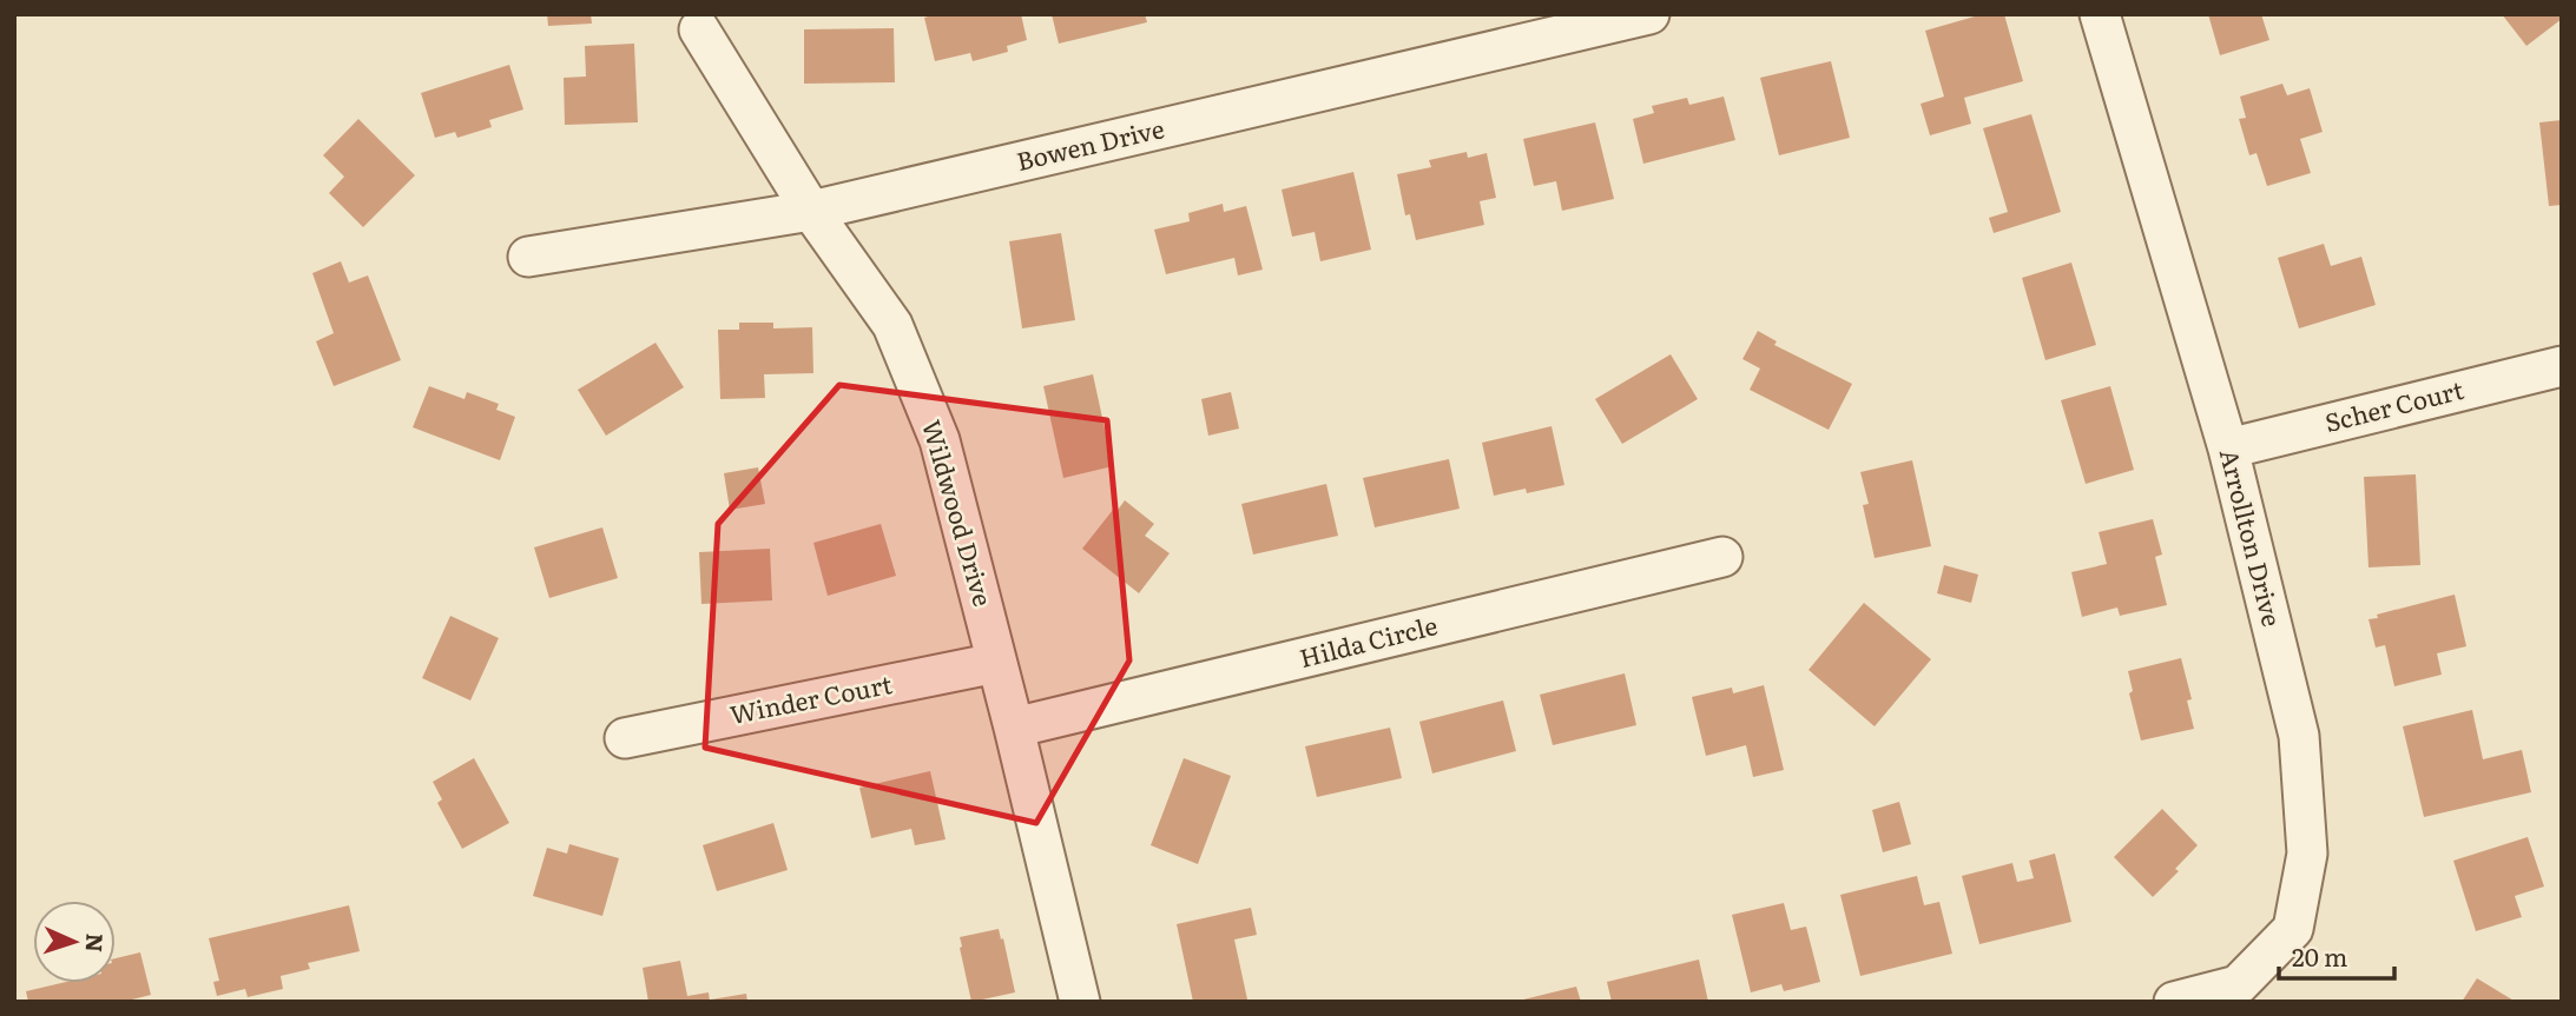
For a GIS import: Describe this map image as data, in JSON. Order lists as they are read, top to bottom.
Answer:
{
  "streets": {
    "street": [
      "Bowen Drive",
      "Scher Court",
      "Wildwood Drive",
      "Arrollton Drive",
      "Hilda Circle",
      "Winder Court"
    ]
  },
  "crossings": [
    ["Bowen Drive", "Wildwood Drive"],
    ["Scher Court", "Arrollton Drive"],
    ["Wildwood Drive", "Hilda Circle"],
    ["Wildwood Drive", "Winder Court"]
  ],
  "scale_bar": "20 m",
  "north": "right"
}
